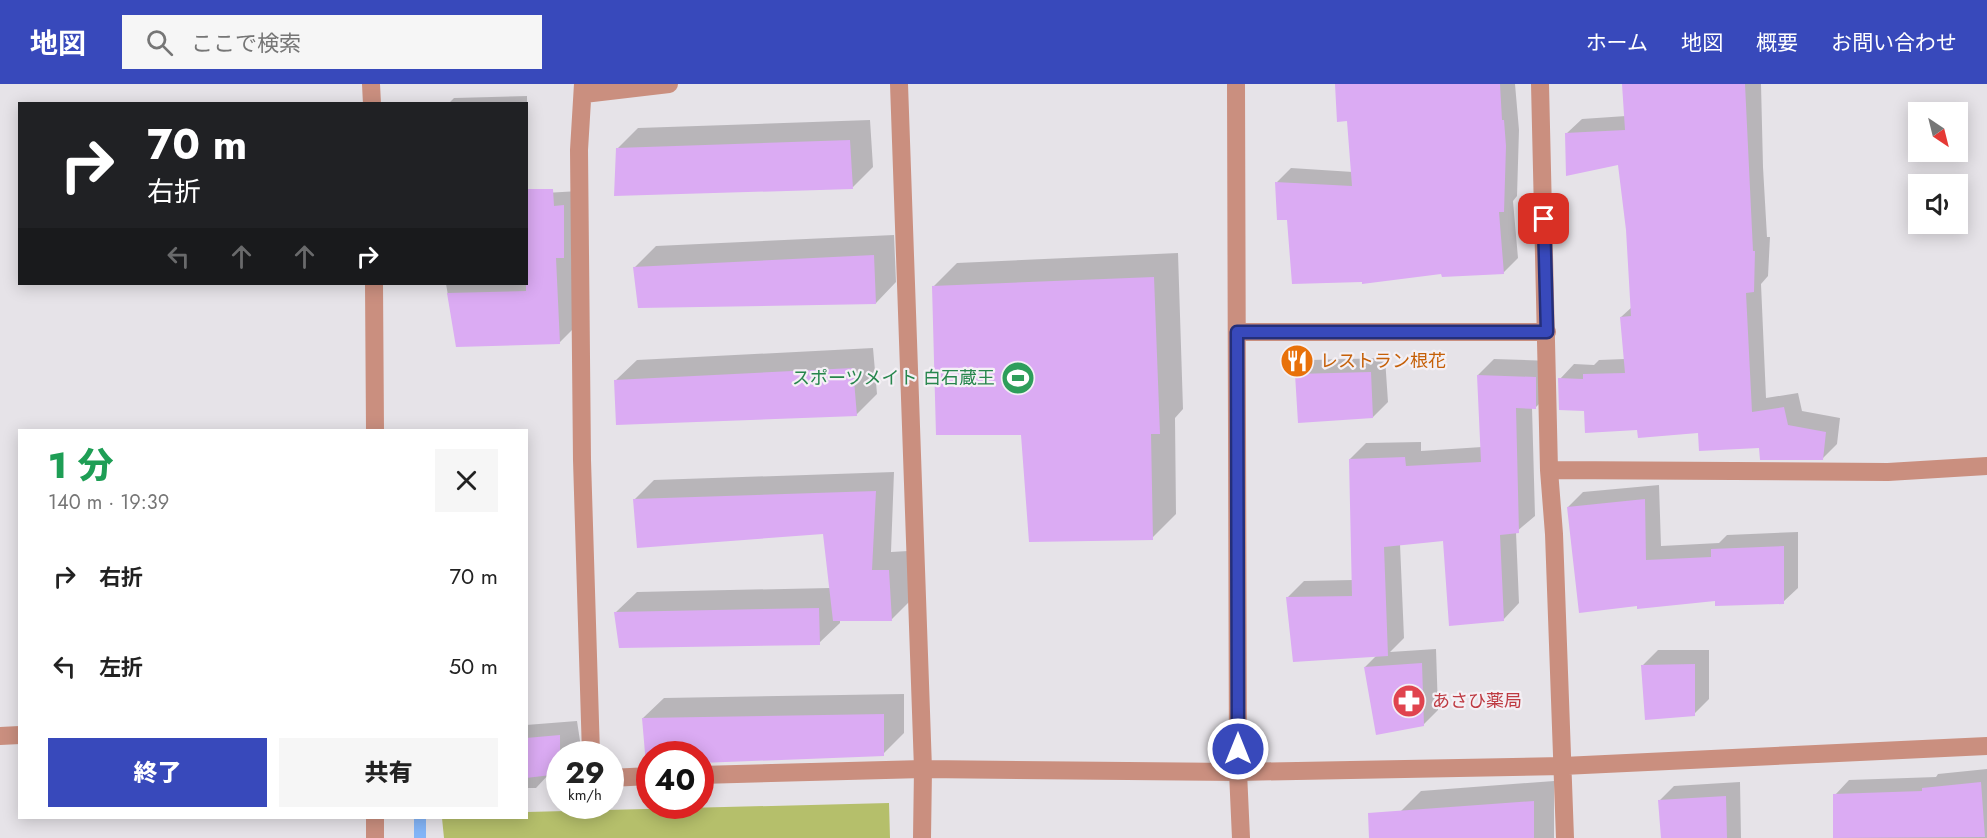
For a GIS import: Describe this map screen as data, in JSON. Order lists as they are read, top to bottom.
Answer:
{
  "places": {
    "restaurant": ["レストラン根花"],
    "sports": ["スポーツメイト 白石蔵王"],
    "pharmacy": ["あさひ薬局"]
  },
  "north": "bottom right",
  "page": {
    "header": "地図",
    "search": "ここで検索",
    "nav": [
      "ホーム",
      "地図",
      "概要",
      "お問い合わせ"
    ],
    "turn": ["70 m", "右折"],
    "heading": ["1 分", "140 m · 19:39"],
    "list": [
      {
        "name": "右折",
        "value": "70 m"
      },
      {
        "name": "左折",
        "value": "50 m"
      }
    ],
    "buttons": ["終了", "共有"],
    "speed": "29 km/h",
    "limit": "40"
  }
}
